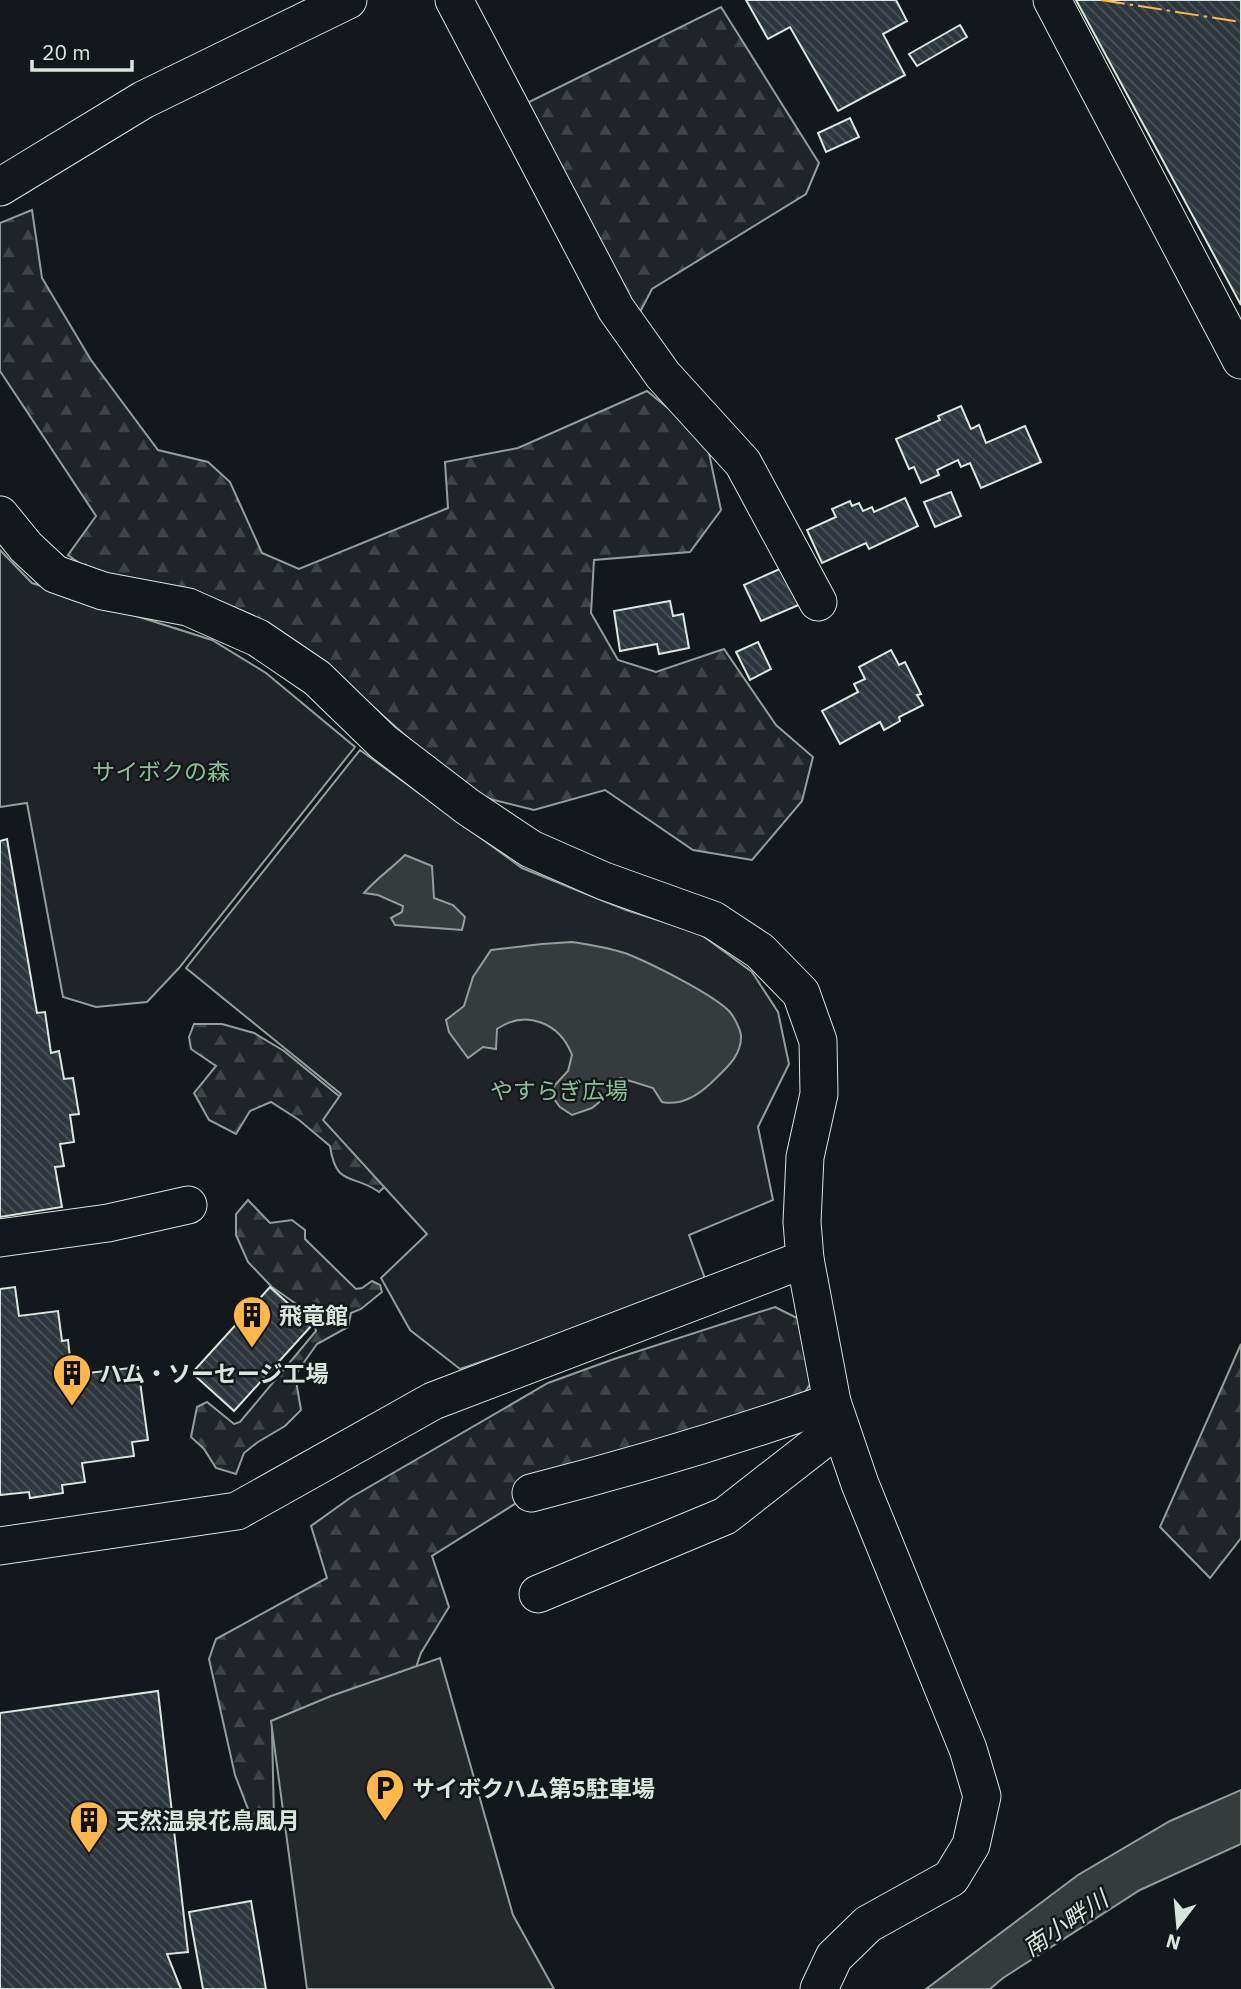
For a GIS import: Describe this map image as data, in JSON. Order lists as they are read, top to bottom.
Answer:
{
  "water": ["南小畔川"],
  "parks": ["サイボクの森", "やすらぎ広場"],
  "places": {
    "building": ["飛竜館", "ハム・ソーセージ工場", "天然温泉花鳥風月"],
    "parking": ["サイボクハム第5駐車場"]
  },
  "scale_bar": "20 m",
  "north": "bottom"
}
